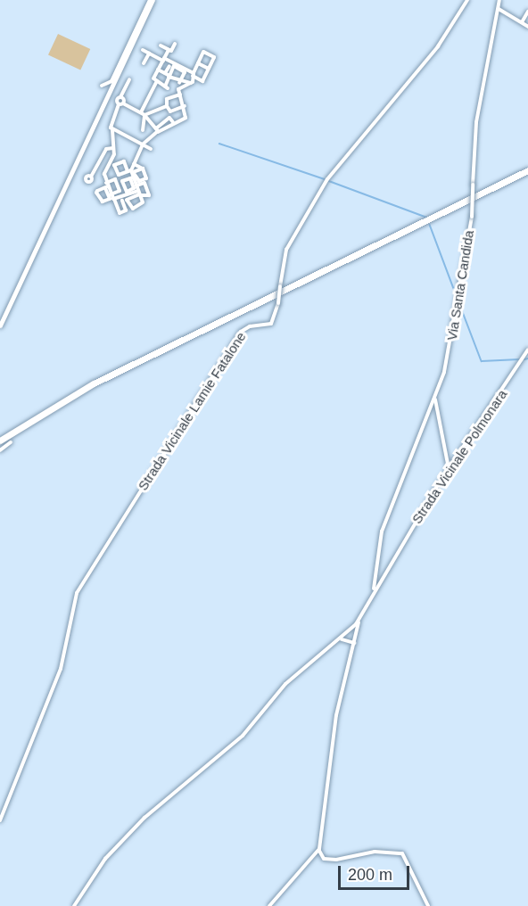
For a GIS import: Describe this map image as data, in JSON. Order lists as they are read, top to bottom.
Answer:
{
  "streets": {
    "street": ["Via Santa Candida", "Strada Vicinale Lamie Fatalone", "Strada Vicinale Polmonara"]
  },
  "crossings": [
    ["Via Santa Candida", "Strada Vicinale Polmonara"]
  ],
  "scale_bar": "200 m"
}
